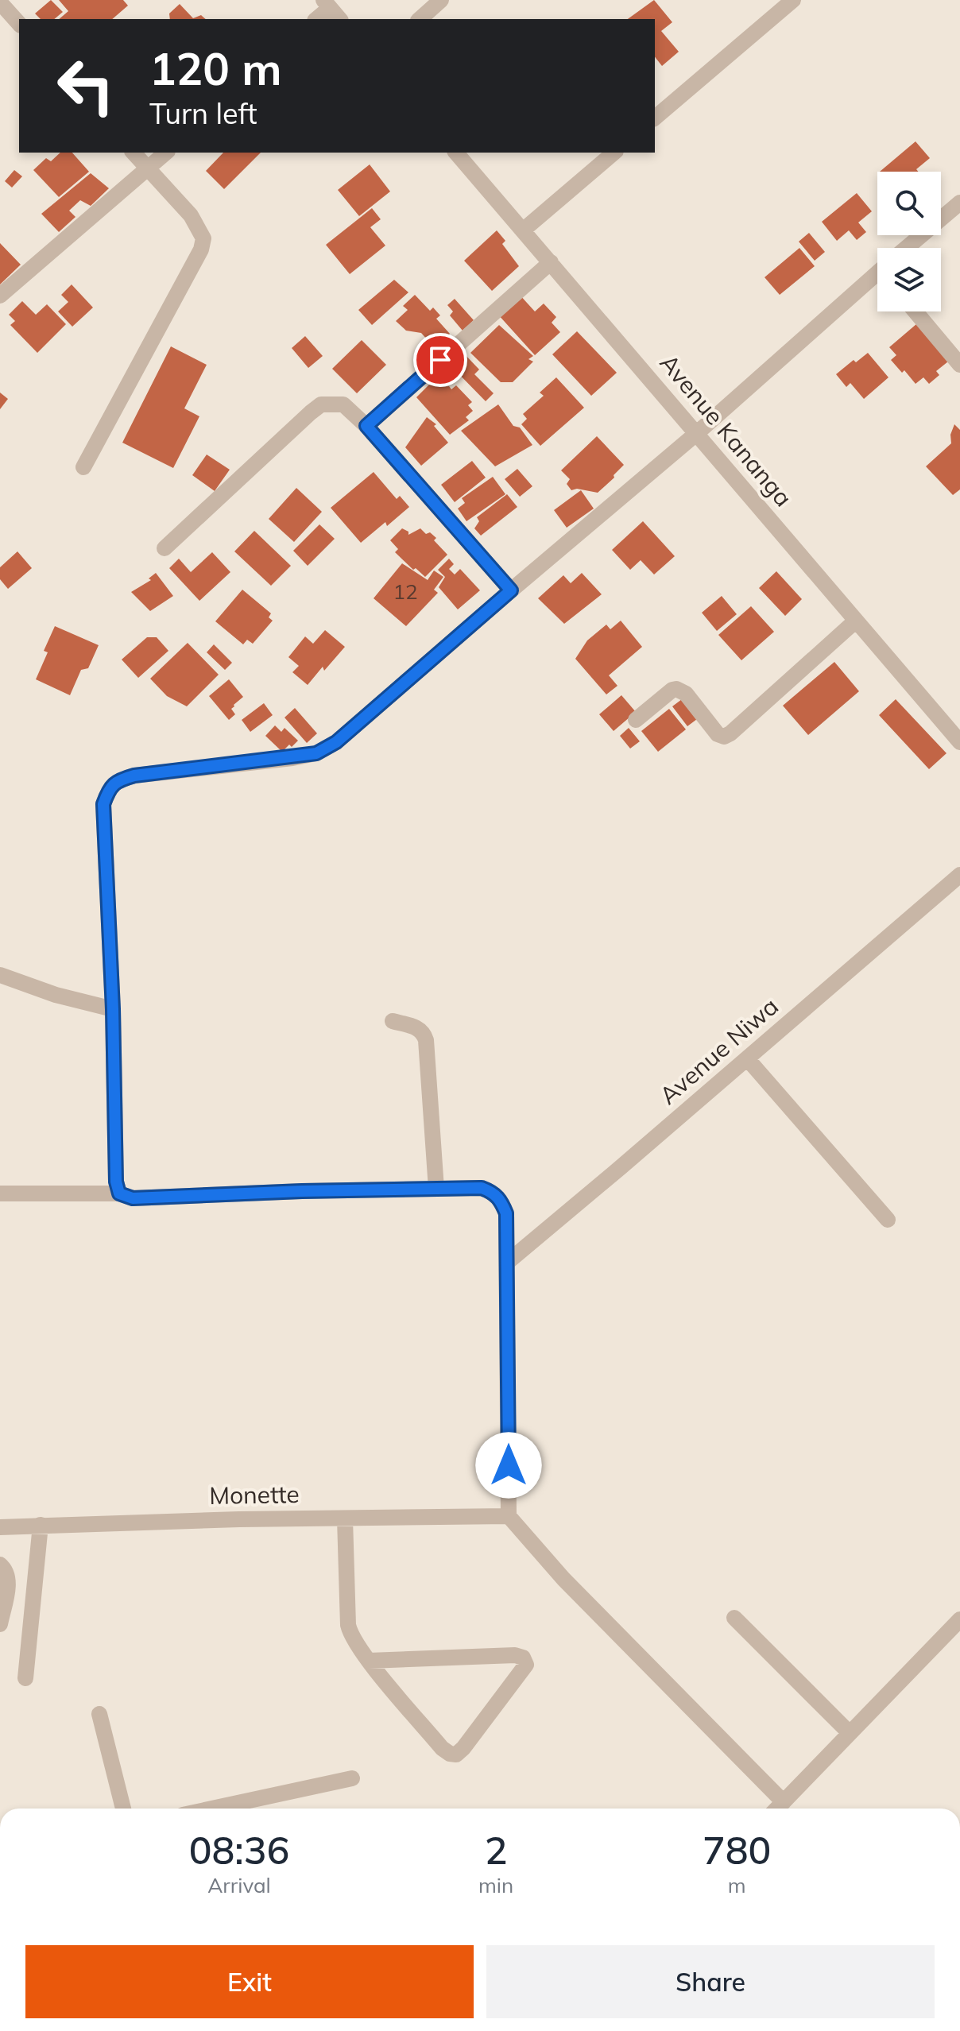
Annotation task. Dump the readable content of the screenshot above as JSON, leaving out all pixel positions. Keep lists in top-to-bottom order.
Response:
{
  "streets": {
    "street": ["Avenue Kananga", "Avenue Niwa", "Monette"]
  },
  "house_numbers": ["12"],
  "page": {
    "turn": ["120 m", "Turn left"],
    "eta": [
      "08:36",
      "Arrival",
      "2",
      "min",
      "780",
      "m"
    ],
    "buttons": ["Exit", "Share"]
  }
}
